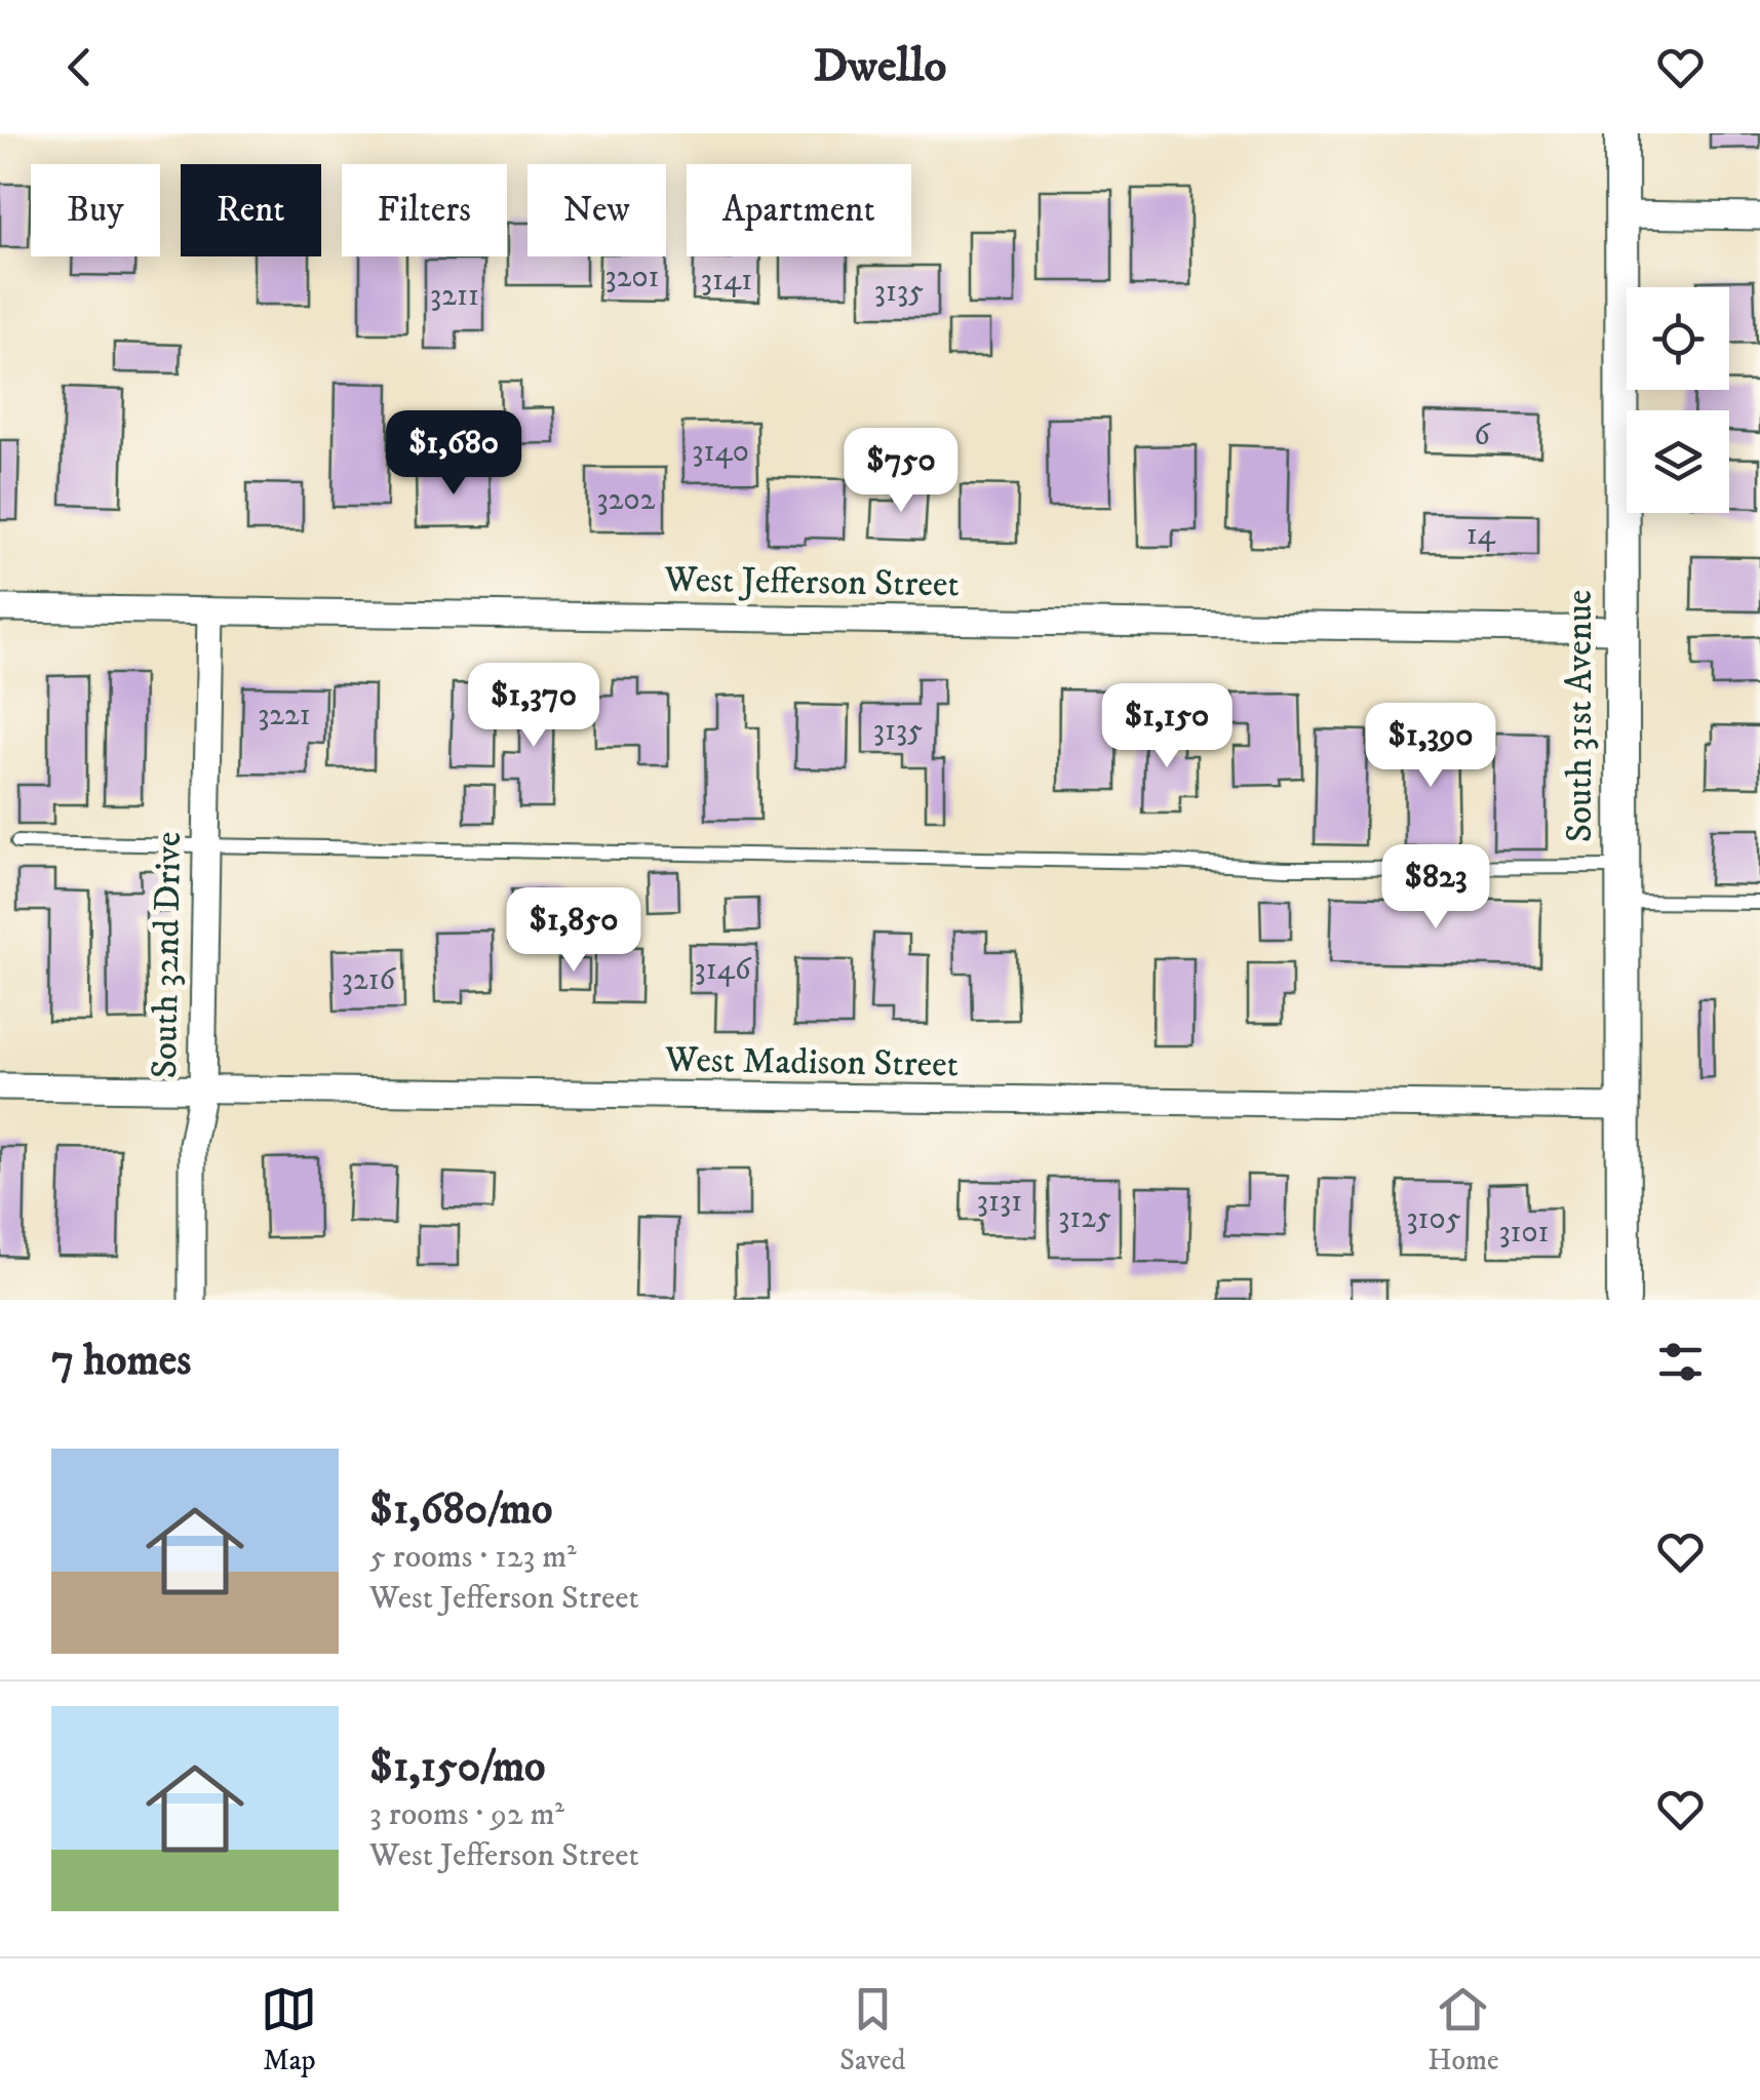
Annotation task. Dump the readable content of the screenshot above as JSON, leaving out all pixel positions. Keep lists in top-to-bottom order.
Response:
{
  "streets": {
    "street": [
      "West Jefferson Street",
      "South 31st Avenue",
      "South 32nd Drive",
      "West Madison Street"
    ]
  },
  "crossings": [
    ["West Jefferson Street", "South 31st Avenue"],
    ["West Jefferson Street", "South 32nd Drive"],
    ["South 31st Avenue", "West Madison Street"],
    ["South 32nd Drive", "West Madison Street"]
  ],
  "house_numbers": [
    "3201",
    "3141",
    "3135",
    "3211",
    "6",
    "3140",
    "3202",
    "14",
    "3221",
    "3135",
    "3146",
    "3216",
    "3131",
    "3125",
    "3105",
    "3101"
  ],
  "page": {
    "header": "Dwello",
    "chip": [
      "Buy",
      "Rent",
      "Filters",
      "New",
      "Apartment"
    ],
    "price": [
      "$1,680",
      "$750",
      "$1,370",
      "$1,150",
      "$1,390",
      "$823",
      "$1,850"
    ],
    "heading": "7 homes",
    "list": [
      {
        "name": "$1,680/mo",
        "note": "5 rooms · 123 m² · West Jefferson Street"
      },
      {
        "name": "$1,150/mo",
        "note": "3 rooms · 92 m² · West Jefferson Street"
      }
    ],
    "tabs": ["Map", "Saved", "Home"]
  }
}
